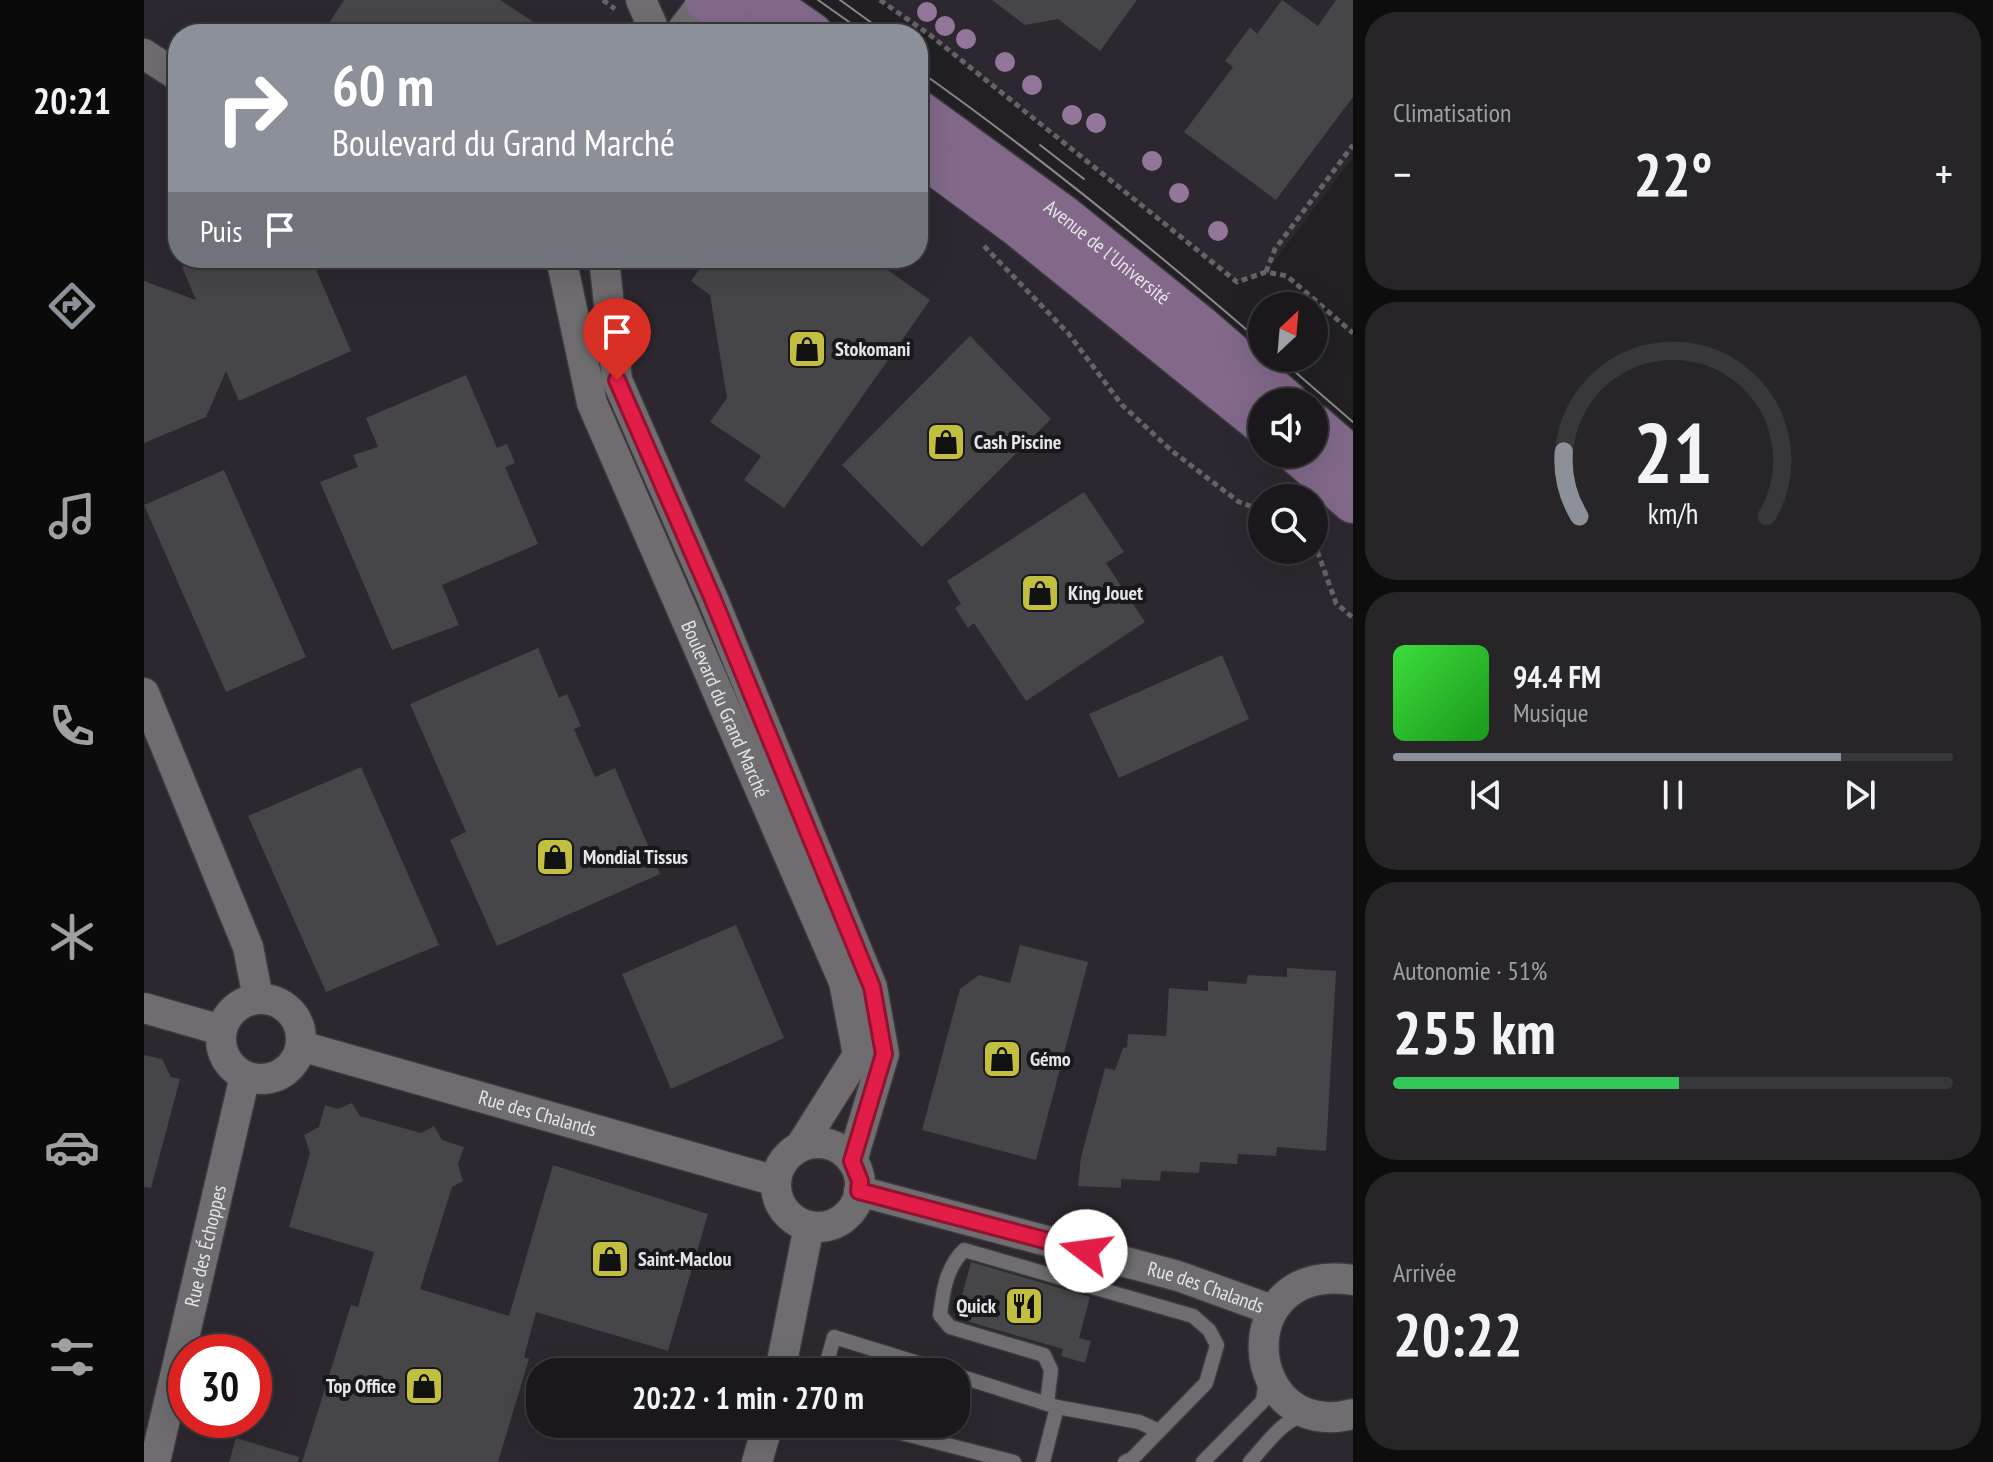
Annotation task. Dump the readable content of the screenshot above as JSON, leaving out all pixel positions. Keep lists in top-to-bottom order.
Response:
{
  "streets": {
    "main road": ["Avenue de l'Université"],
    "street": ["Boulevard du Grand Marché", "Rue des Chalands", "Rue des Échoppes"]
  },
  "crossings": [
    ["Boulevard du Grand Marché", "Rue des Chalands"],
    ["Rue des Chalands", "Rue des Échoppes"]
  ],
  "places": {
    "shop": [
      "Stokomani",
      "Cash Piscine",
      "King Jouet",
      "Mondial Tissus",
      "Gémo",
      "Saint-Maclou",
      "Top Office"
    ],
    "restaurant": ["Quick"]
  },
  "north": "top right",
  "page": {
    "tabs": "20:21",
    "tile": [
      "Climatisation",
      ["Autonomie · 51%", "255 km"],
      ["Arrivée", "20:22"]
    ],
    "turn": ["60 m", "Boulevard du Grand Marché"],
    "heat": ["−", "22°", "+"],
    "then": "Puis",
    "song": ["94.4 FM", "Musique"],
    "limit": "30",
    "trip": "20:22 · 1 min · 270 m",
    "gauge": ["21", "km/h"]
  }
}
